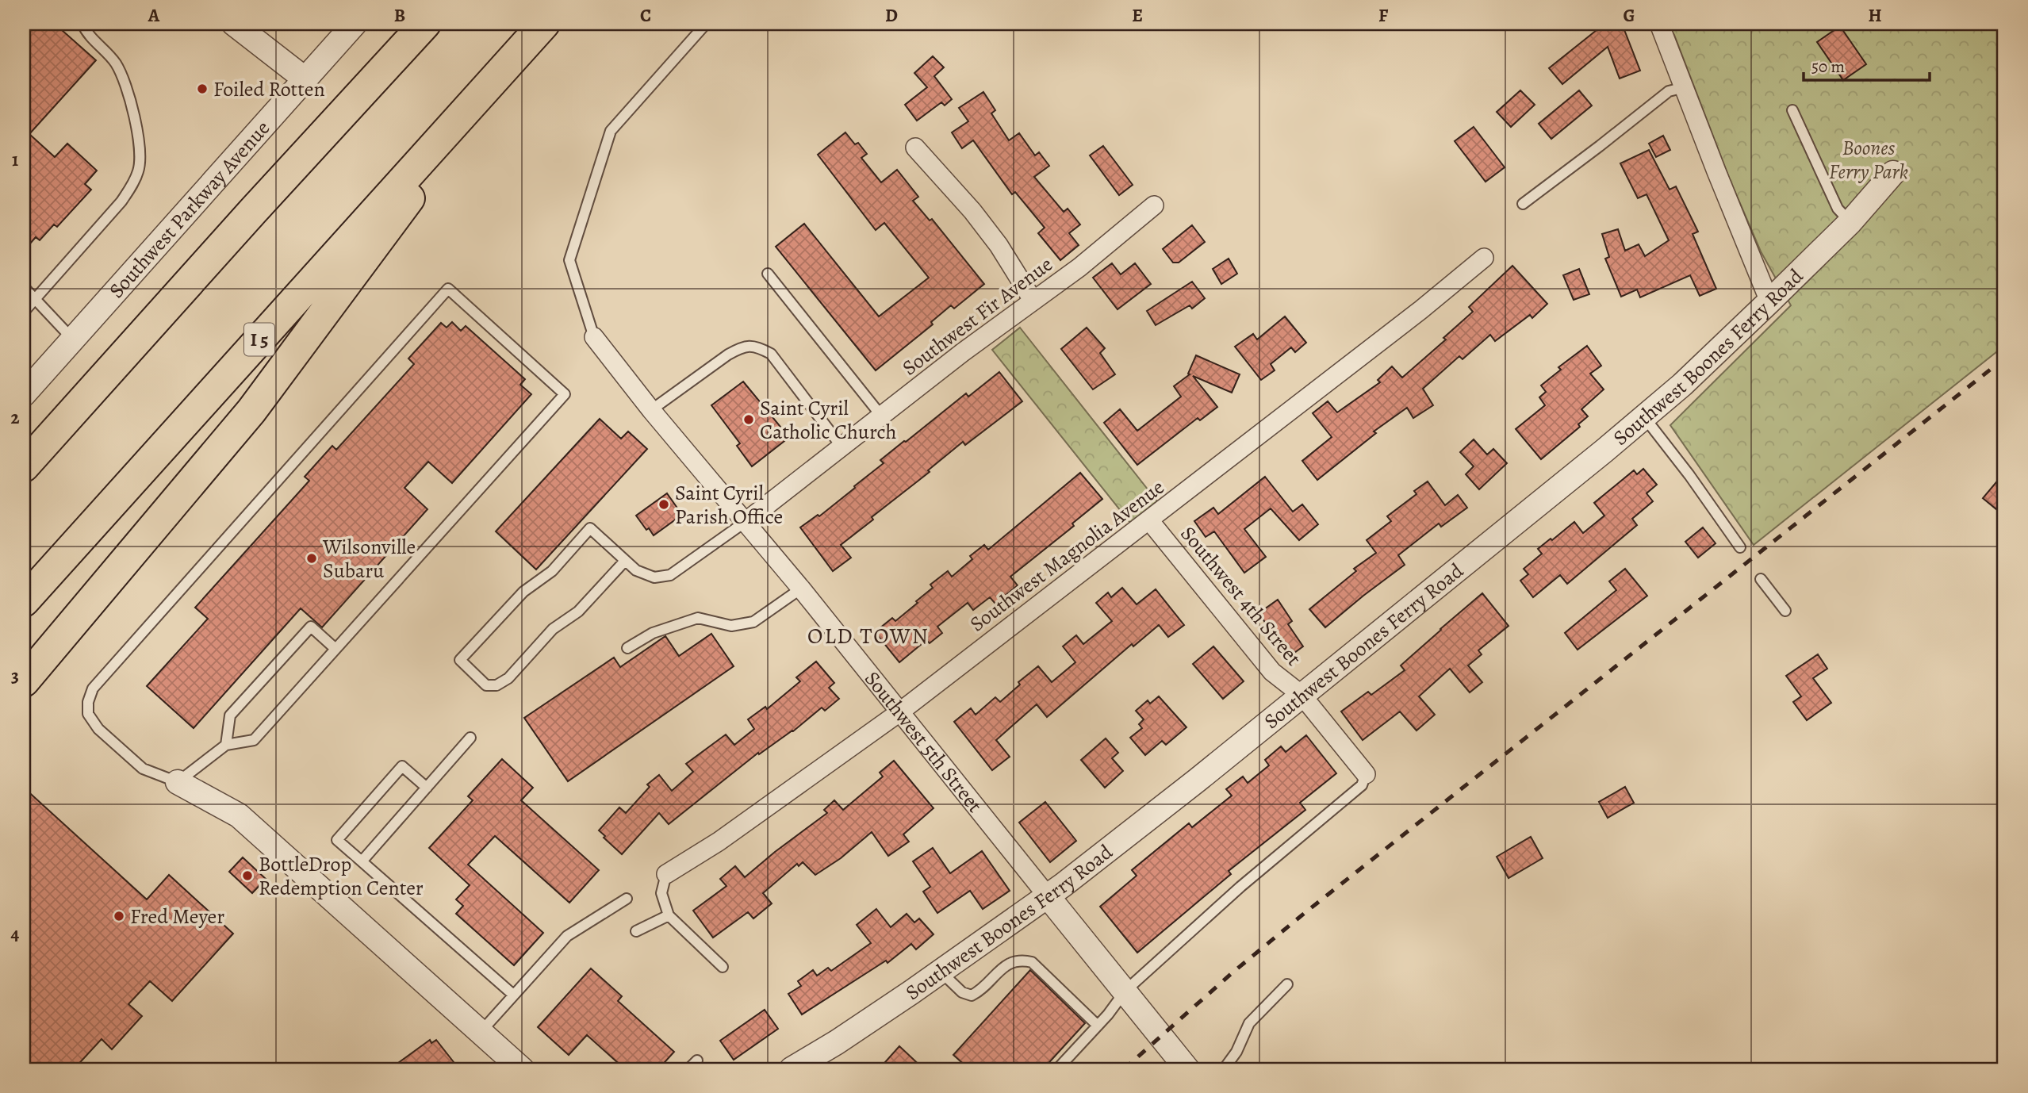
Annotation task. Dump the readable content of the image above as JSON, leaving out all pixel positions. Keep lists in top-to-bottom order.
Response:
{
  "streets": {
    "highway": ["I 5"],
    "street": [
      "Southwest Parkway Avenue",
      "Southwest Fir Avenue",
      "Southwest Boones Ferry Road",
      "Southwest Magnolia Avenue",
      "Southwest 4th Street",
      "Southwest 5th Street"
    ]
  },
  "crossings": [
    ["Southwest Fir Avenue", "Southwest 5th Street"],
    ["Southwest Boones Ferry Road", "Southwest 4th Street"],
    ["Southwest Boones Ferry Road", "Southwest 5th Street"],
    ["Southwest Magnolia Avenue", "Southwest 4th Street"],
    ["Southwest Magnolia Avenue", "Southwest 5th Street"]
  ],
  "districts": ["OLD TOWN"],
  "parks": ["Boones Ferry Park"],
  "places": [
    "Foiled Rotten",
    "Saint Cyril Catholic Church",
    "Saint Cyril Parish Office",
    "Wilsonville Subaru",
    "BottleDrop Redemption Center",
    "Fred Meyer"
  ],
  "scale_bar": "50 m",
  "grid": {
    "columns": [
      "A",
      "B",
      "C",
      "D",
      "E",
      "F",
      "G",
      "H"
    ],
    "rows": [
      "1",
      "2",
      "3",
      "4"
    ]
  }
}
